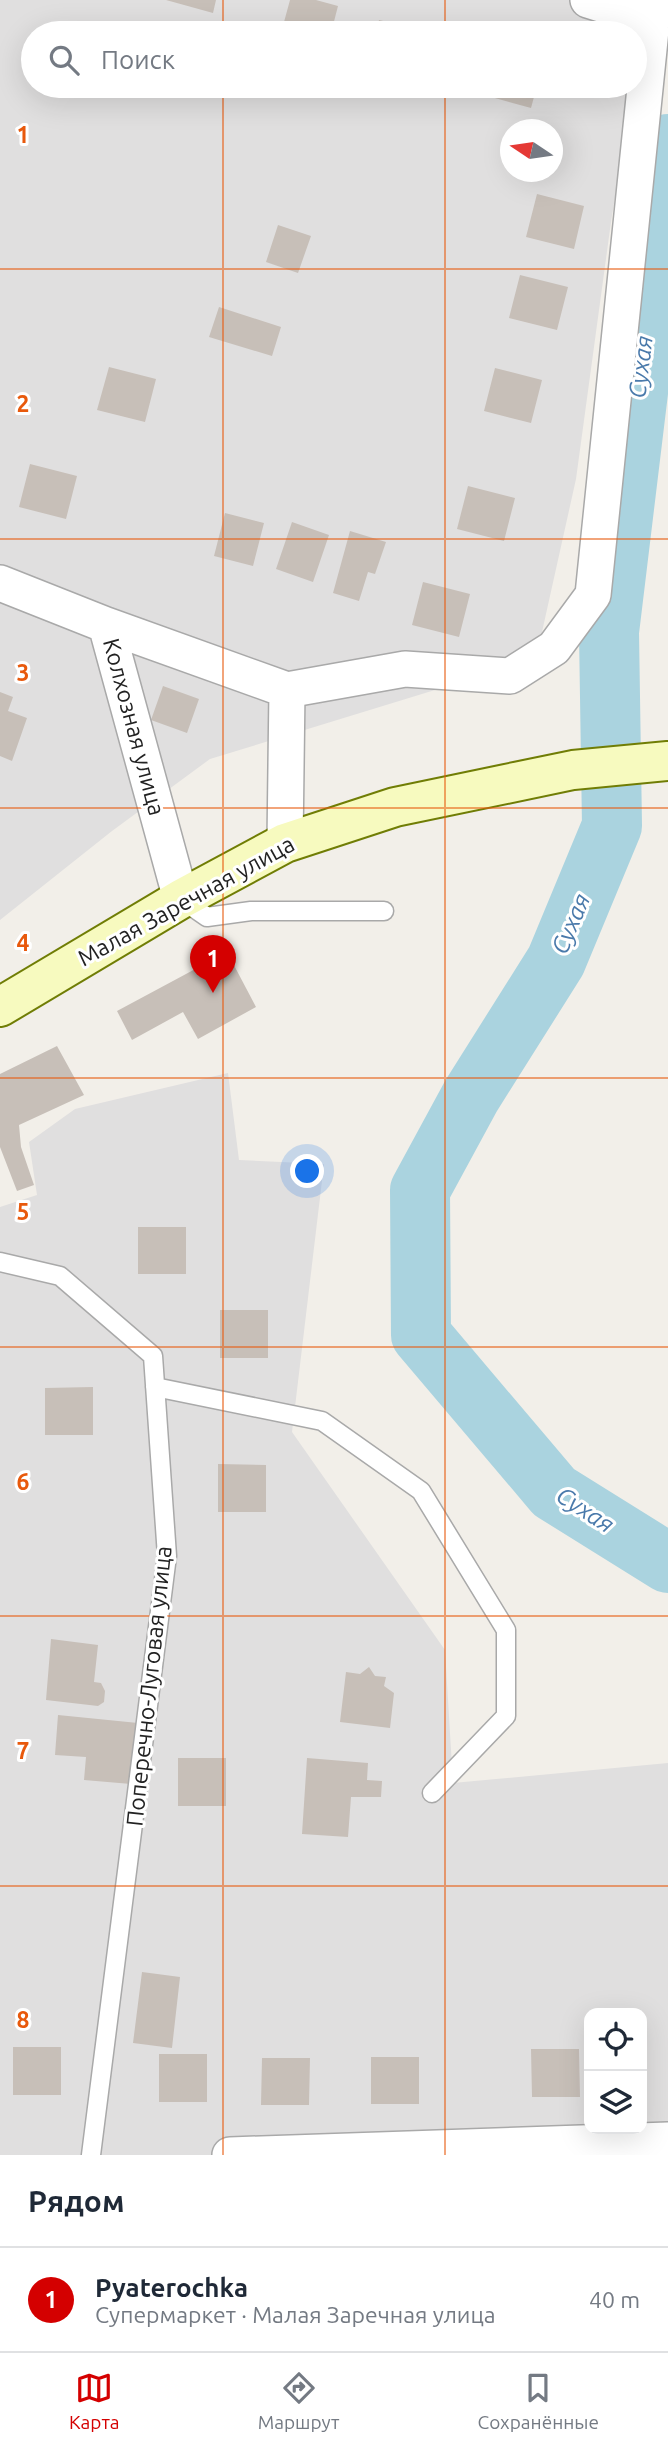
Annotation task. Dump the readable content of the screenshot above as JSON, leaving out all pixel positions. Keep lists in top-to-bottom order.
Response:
{
  "streets": {
    "main road": ["Малая Заречная улица"],
    "street": ["Колхозная улица"],
    "lane": ["Поперечно-Луговая улица"]
  },
  "crossings": [
    ["Колхозная улица", "Малая Заречная улица"]
  ],
  "water": ["Сухая"],
  "north": "left",
  "page": {
    "search": "Поиск",
    "pins": "1",
    "heading": "Рядом",
    "list": [
      {
        "mark": "1",
        "name": "Pyaterochka",
        "note": "Супермаркет · Малая Заречная улица",
        "value": "40 m"
      }
    ],
    "nav": ["Карта", "Маршрут", "Сохранённые"]
  },
  "grid": {
    "rows": [
      "1",
      "2",
      "3",
      "4",
      "5",
      "6",
      "7",
      "8"
    ]
  }
}
